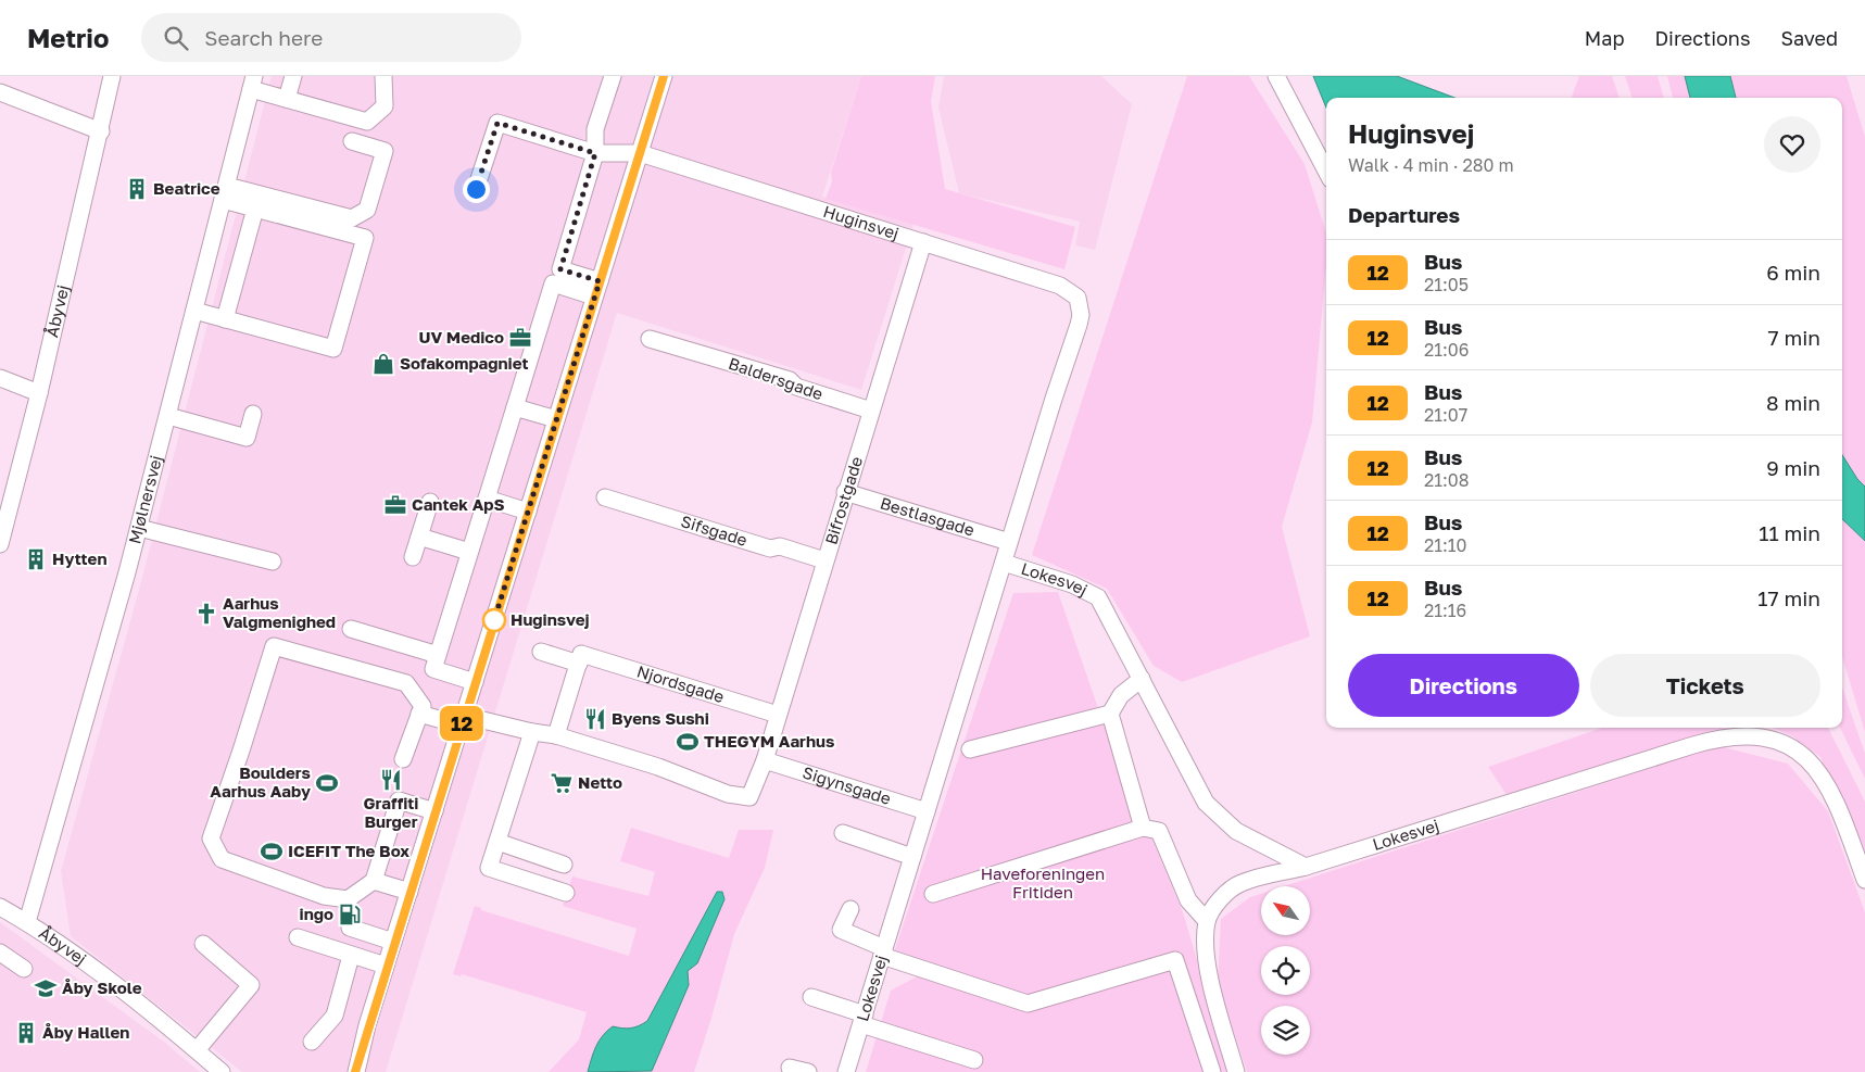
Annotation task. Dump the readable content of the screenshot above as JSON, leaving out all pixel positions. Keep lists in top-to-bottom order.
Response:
{
  "streets": {
    "street": [
      "Huginsvej",
      "Åbyvej",
      "Baldersgade",
      "Mjølnersvej",
      "Bifrostgade",
      "Bestlasgade",
      "Sifsgade",
      "Lokesvej",
      "Njordsgade",
      "Sigynsgade"
    ]
  },
  "crossings": [
    ["Huginsvej", "Bifrostgade"],
    ["Huginsvej", "Lokesvej"],
    ["Åbyvej", "Mjølnersvej"],
    ["Baldersgade", "Bifrostgade"],
    ["Bifrostgade", "Bestlasgade"],
    ["Bifrostgade", "Sifsgade"],
    ["Bifrostgade", "Njordsgade"],
    ["Bifrostgade", "Sigynsgade"],
    ["Bestlasgade", "Lokesvej"],
    ["Lokesvej", "Sigynsgade"]
  ],
  "parks": ["Haveforeningen Fritiden"],
  "places": {
    "building": ["Beatrice", "Hytten", "Åby Hallen"],
    "office": ["UV Medico", "Cantek ApS"],
    "shop": ["Sofakompagniet"],
    "church": ["Aarhus Valgmenighed"],
    "other": ["Huginsvej"],
    "restaurant": ["Byens Sushi", "Graffiti Burger"],
    "sports": ["THEGYM Aarhus", "Boulders Aarhus Aaby", "ICEFIT The Box"],
    "supermarket": ["Netto"],
    "fuel station": ["ingo"],
    "school or university": ["Åby Skole"]
  },
  "lines": ["bus line 12"],
  "north": "top left",
  "page": {
    "header": "Metrio",
    "search": "Search here",
    "nav": ["Map", "Directions", "Saved"],
    "on_map": "12",
    "heading": [
      ["Huginsvej", "Walk · 4 min · 280 m"],
      "Departures"
    ],
    "list": [
      {
        "mark": "12",
        "name": "Bus",
        "note": "21:05",
        "value": "6 min"
      },
      {
        "mark": "12",
        "name": "Bus",
        "note": "21:06",
        "value": "7 min"
      },
      {
        "mark": "12",
        "name": "Bus",
        "note": "21:07",
        "value": "8 min"
      },
      {
        "mark": "12",
        "name": "Bus",
        "note": "21:08",
        "value": "9 min"
      },
      {
        "mark": "12",
        "name": "Bus",
        "note": "21:10",
        "value": "11 min"
      },
      {
        "mark": "12",
        "name": "Bus",
        "note": "21:16",
        "value": "17 min"
      }
    ],
    "buttons": ["Directions", "Tickets"]
  }
}
